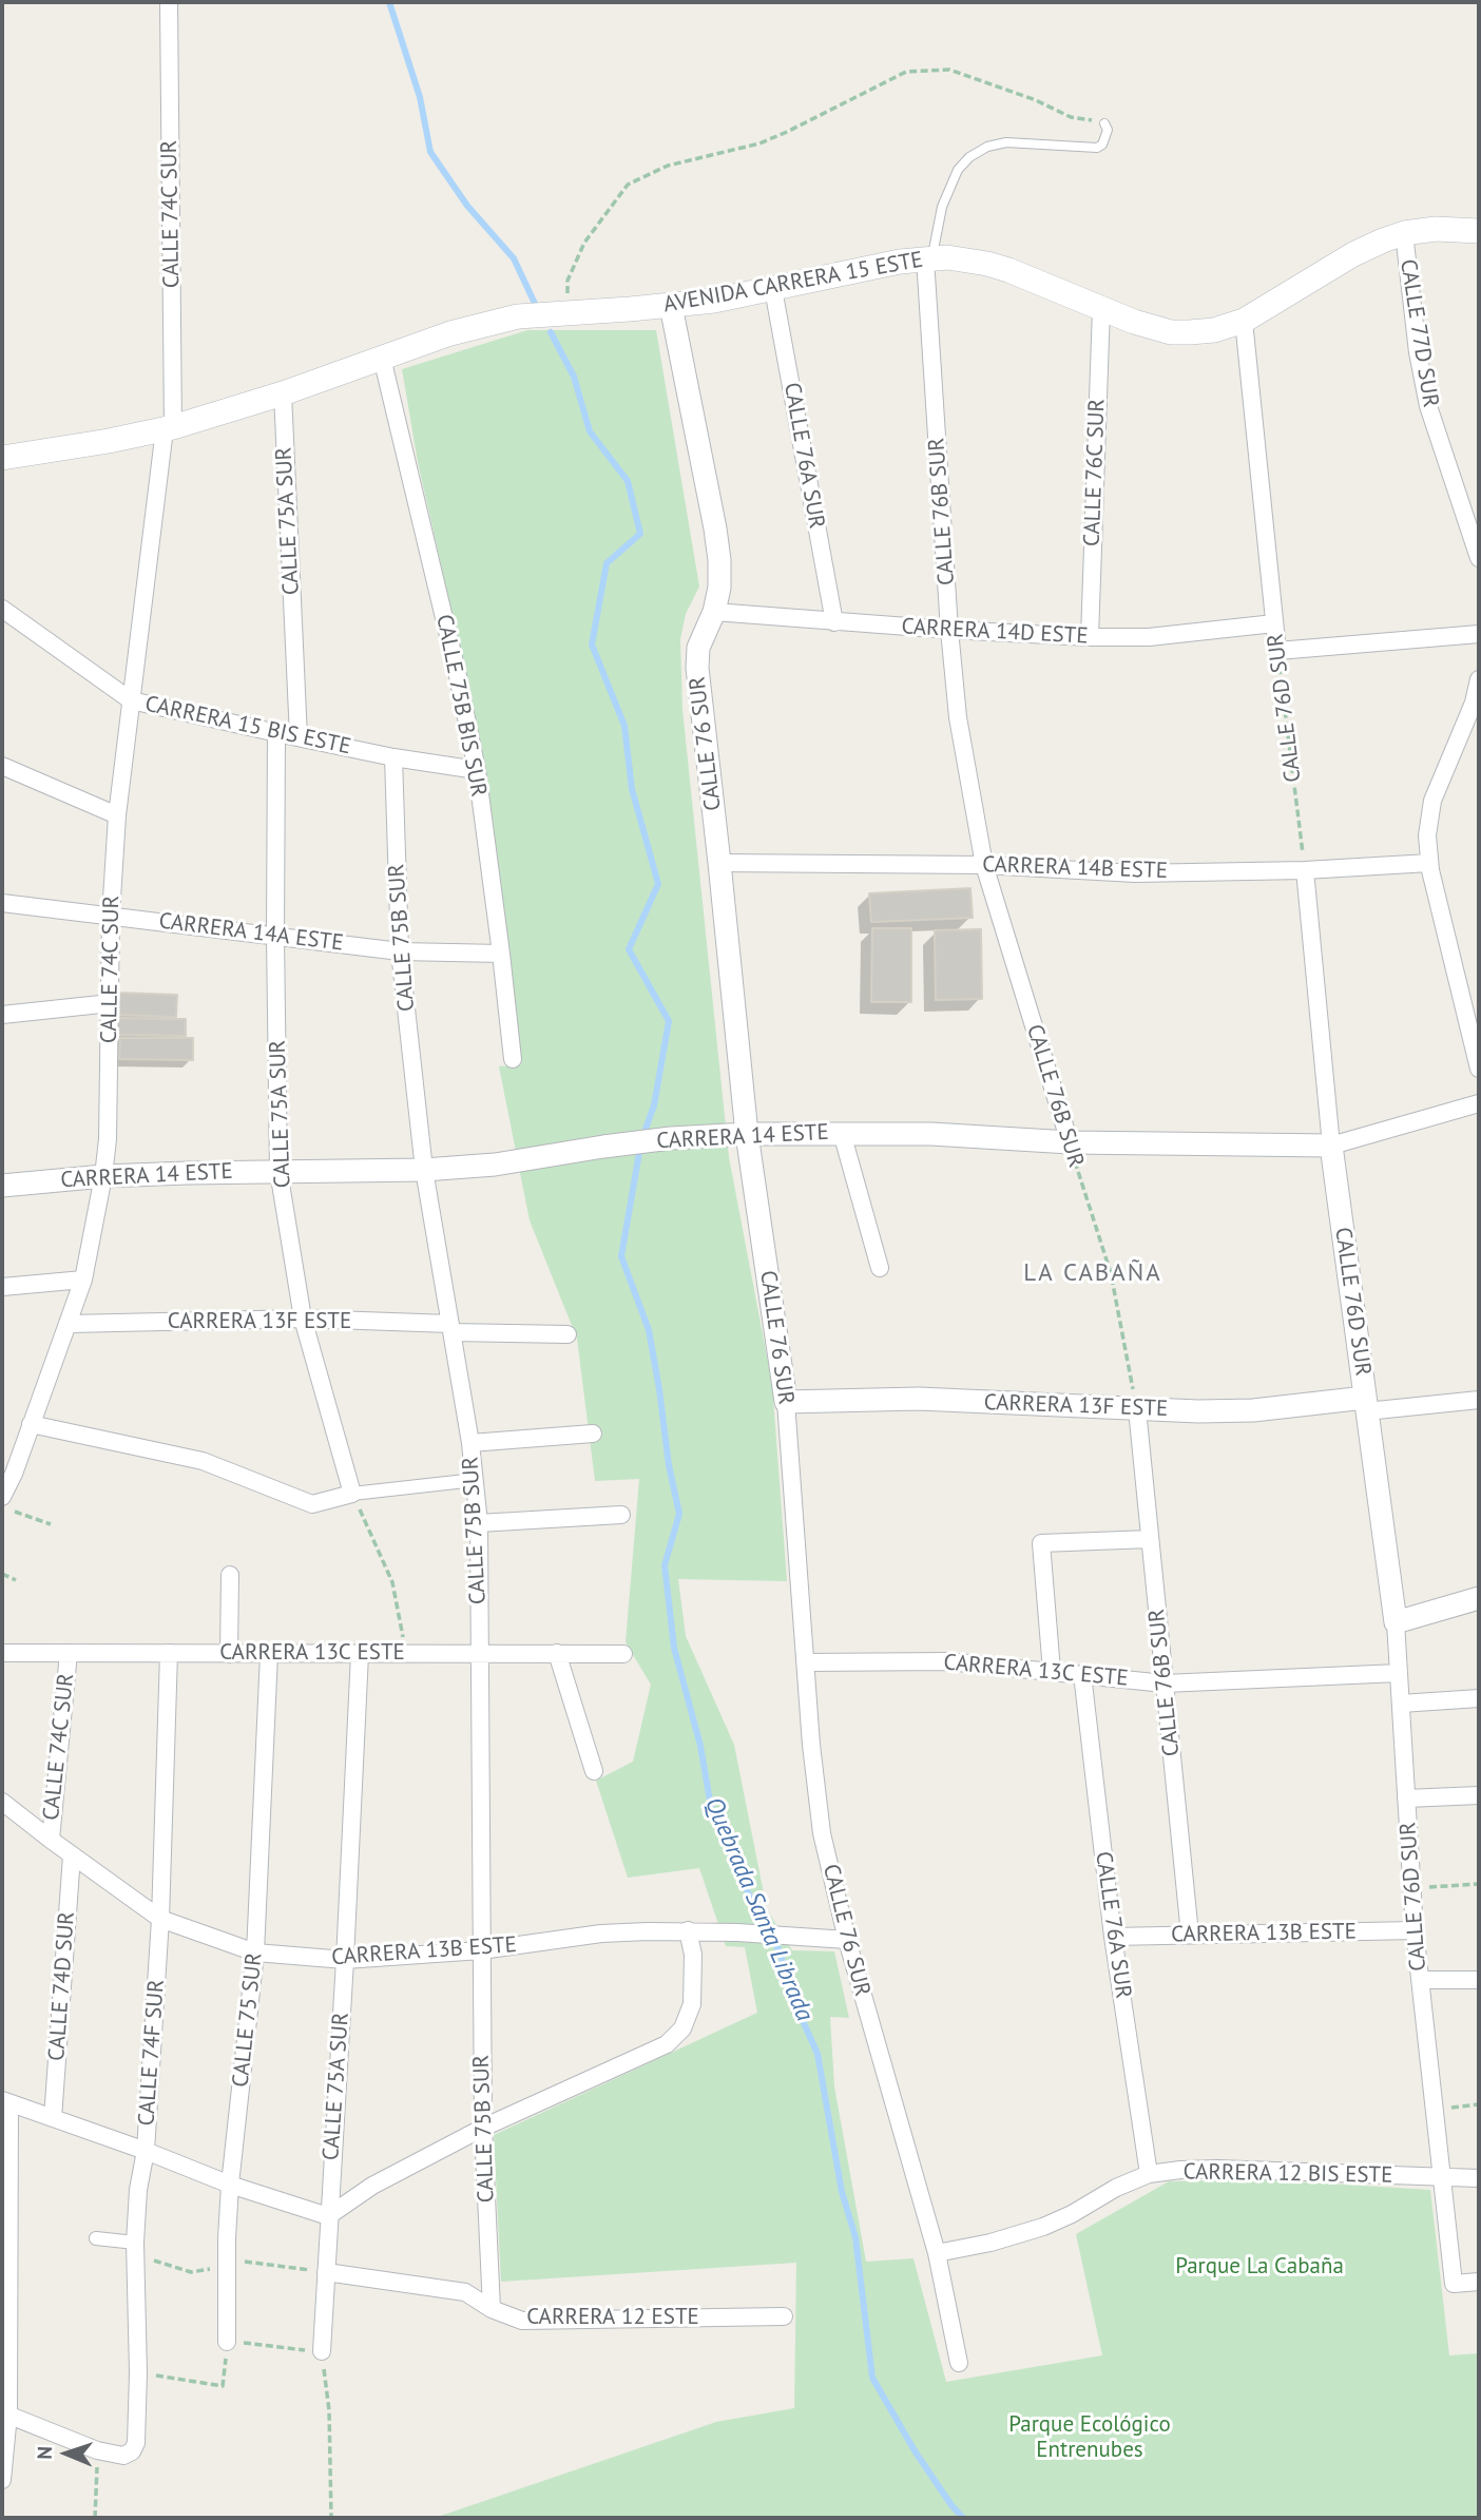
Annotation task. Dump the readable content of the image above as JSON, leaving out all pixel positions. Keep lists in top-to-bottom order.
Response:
{
  "streets": {
    "main road": ["AVENIDA CARRERA 15 ESTE"],
    "street": [
      "CALLE 74C SUR",
      "CALLE 77D SUR",
      "CALLE 76A SUR",
      "CALLE 76C SUR",
      "CALLE 76B SUR",
      "CALLE 75A SUR",
      "CARRERA 14D ESTE",
      "CALLE 75B BIS SUR",
      "CALLE 76D SUR",
      "CARRERA 15 BIS ESTE",
      "CALLE 76 SUR",
      "CARRERA 14B ESTE",
      "CARRERA 14A ESTE",
      "CALLE 75B SUR",
      "CARRERA 14 ESTE",
      "CARRERA 13F ESTE",
      "CARRERA 13C ESTE",
      "CARRERA 13B ESTE",
      "CALLE 74D SUR",
      "CALLE 75 SUR",
      "CALLE 74F SUR",
      "CARRERA 12 BIS ESTE",
      "CARRERA 12 ESTE"
    ]
  },
  "crossings": [
    ["CALLE 74C SUR", "AVENIDA CARRERA 15 ESTE"],
    ["CALLE 74C SUR", "CARRERA 15 BIS ESTE"],
    ["CALLE 74C SUR", "CARRERA 14A ESTE"],
    ["CALLE 74C SUR", "CARRERA 14 ESTE"],
    ["CALLE 74C SUR", "CARRERA 13F ESTE"],
    ["CALLE 74C SUR", "CARRERA 13C ESTE"],
    ["CALLE 74C SUR", "CARRERA 13B ESTE"],
    ["AVENIDA CARRERA 15 ESTE", "CALLE 77D SUR"],
    ["AVENIDA CARRERA 15 ESTE", "CALLE 76A SUR"],
    ["AVENIDA CARRERA 15 ESTE", "CALLE 76C SUR"],
    ["AVENIDA CARRERA 15 ESTE", "CALLE 76B SUR"],
    ["AVENIDA CARRERA 15 ESTE", "CALLE 75A SUR"],
    ["AVENIDA CARRERA 15 ESTE", "CALLE 75B BIS SUR"],
    ["AVENIDA CARRERA 15 ESTE", "CALLE 76D SUR"],
    ["AVENIDA CARRERA 15 ESTE", "CALLE 76 SUR"],
    ["CALLE 76A SUR", "CARRERA 14D ESTE"],
    ["CALLE 76A SUR", "CARRERA 13C ESTE"],
    ["CALLE 76A SUR", "CARRERA 13B ESTE"],
    ["CALLE 76A SUR", "CARRERA 12 BIS ESTE"],
    ["CALLE 76C SUR", "CARRERA 14D ESTE"],
    ["CALLE 76B SUR", "CARRERA 14D ESTE"],
    ["CALLE 76B SUR", "CARRERA 14B ESTE"],
    ["CALLE 76B SUR", "CARRERA 14 ESTE"],
    ["CALLE 76B SUR", "CARRERA 13F ESTE"],
    ["CALLE 76B SUR", "CARRERA 13C ESTE"],
    ["CALLE 76B SUR", "CARRERA 13B ESTE"],
    ["CALLE 75A SUR", "CARRERA 15 BIS ESTE"],
    ["CALLE 75A SUR", "CARRERA 14A ESTE"],
    ["CALLE 75A SUR", "CARRERA 14 ESTE"],
    ["CALLE 75A SUR", "CARRERA 13F ESTE"],
    ["CALLE 75A SUR", "CARRERA 13C ESTE"],
    ["CALLE 75A SUR", "CARRERA 13B ESTE"],
    ["CALLE 75A SUR", "CARRERA 12 ESTE"],
    ["CARRERA 14D ESTE", "CALLE 76D SUR"],
    ["CARRERA 14D ESTE", "CALLE 76 SUR"],
    ["CALLE 75B BIS SUR", "CARRERA 15 BIS ESTE"],
    ["CALLE 75B BIS SUR", "CARRERA 14A ESTE"],
    ["CALLE 76D SUR", "CARRERA 14B ESTE"],
    ["CALLE 76D SUR", "CARRERA 14 ESTE"],
    ["CALLE 76D SUR", "CARRERA 13F ESTE"],
    ["CALLE 76D SUR", "CARRERA 13C ESTE"],
    ["CALLE 76D SUR", "CARRERA 13B ESTE"],
    ["CALLE 76D SUR", "CARRERA 12 BIS ESTE"],
    ["CARRERA 15 BIS ESTE", "CALLE 75B SUR"],
    ["CALLE 76 SUR", "CARRERA 14B ESTE"],
    ["CALLE 76 SUR", "CARRERA 14 ESTE"],
    ["CALLE 76 SUR", "CARRERA 13F ESTE"],
    ["CALLE 76 SUR", "CARRERA 13C ESTE"],
    ["CALLE 76 SUR", "CARRERA 13B ESTE"],
    ["CALLE 76 SUR", "CARRERA 12 BIS ESTE"],
    ["CARRERA 14A ESTE", "CALLE 75B SUR"],
    ["CALLE 75B SUR", "CARRERA 14 ESTE"],
    ["CALLE 75B SUR", "CARRERA 13F ESTE"],
    ["CALLE 75B SUR", "CARRERA 13C ESTE"],
    ["CALLE 75B SUR", "CARRERA 13B ESTE"],
    ["CALLE 75B SUR", "CARRERA 12 ESTE"],
    ["CARRERA 13C ESTE", "CALLE 75 SUR"],
    ["CARRERA 13C ESTE", "CALLE 74F SUR"],
    ["CARRERA 13B ESTE", "CALLE 74D SUR"],
    ["CARRERA 13B ESTE", "CALLE 75 SUR"],
    ["CARRERA 13B ESTE", "CALLE 74F SUR"]
  ],
  "districts": ["LA CABAÑA"],
  "water": ["Quebrada Santa Librada"],
  "parks": ["Parque La Cabaña", "Parque Ecológico Entrenubes"],
  "north": "left"
}
